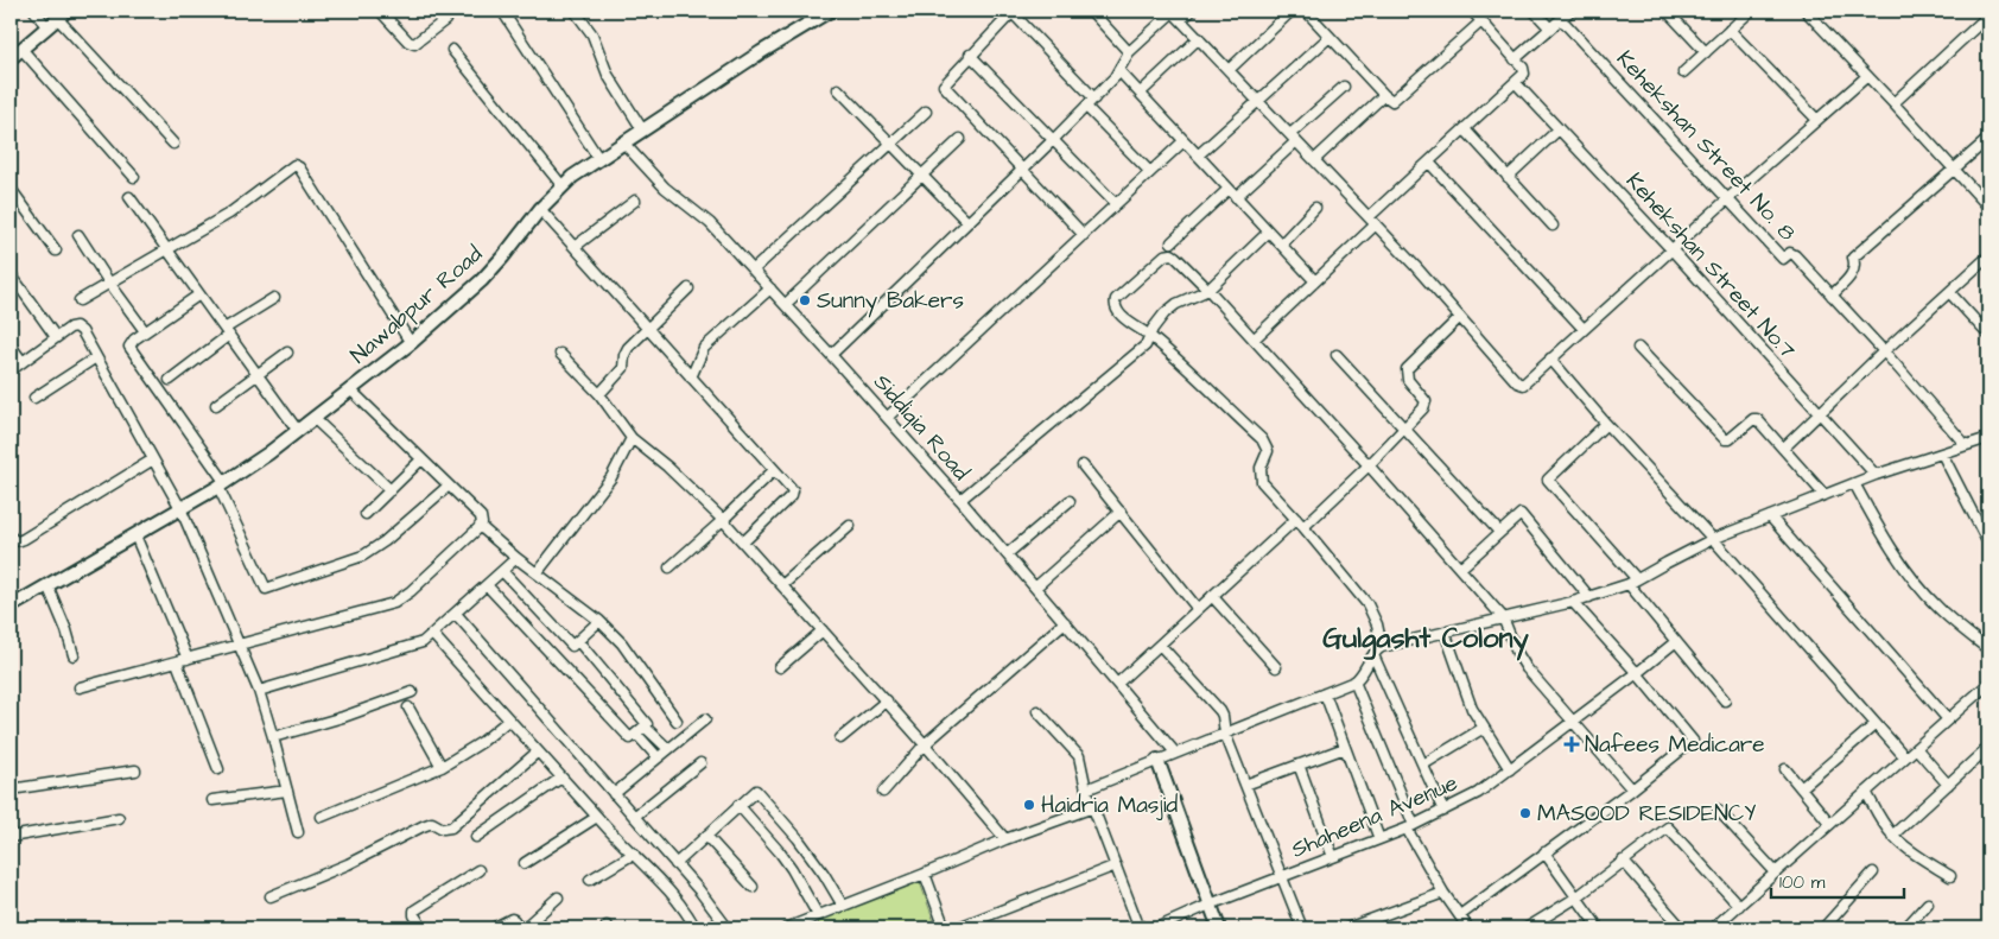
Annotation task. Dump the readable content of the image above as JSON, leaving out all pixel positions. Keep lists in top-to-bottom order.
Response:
{
  "streets": {
    "street": [
      "Kehekshan Street No. 8",
      "Kehekshan Street No.7",
      "Nawabpur Road",
      "Siddiqia Road",
      "Shaheena Avenue"
    ]
  },
  "crossings": [
    ["Nawabpur Road", "Siddiqia Road"]
  ],
  "districts": ["Gulgasht Colony"],
  "places": {
    "other": ["Sunny Bakers", "Haidria Masjid", "MASOOD RESIDENCY"],
    "health": ["Nafees Medicare"]
  },
  "scale_bar": "100 m"
}
